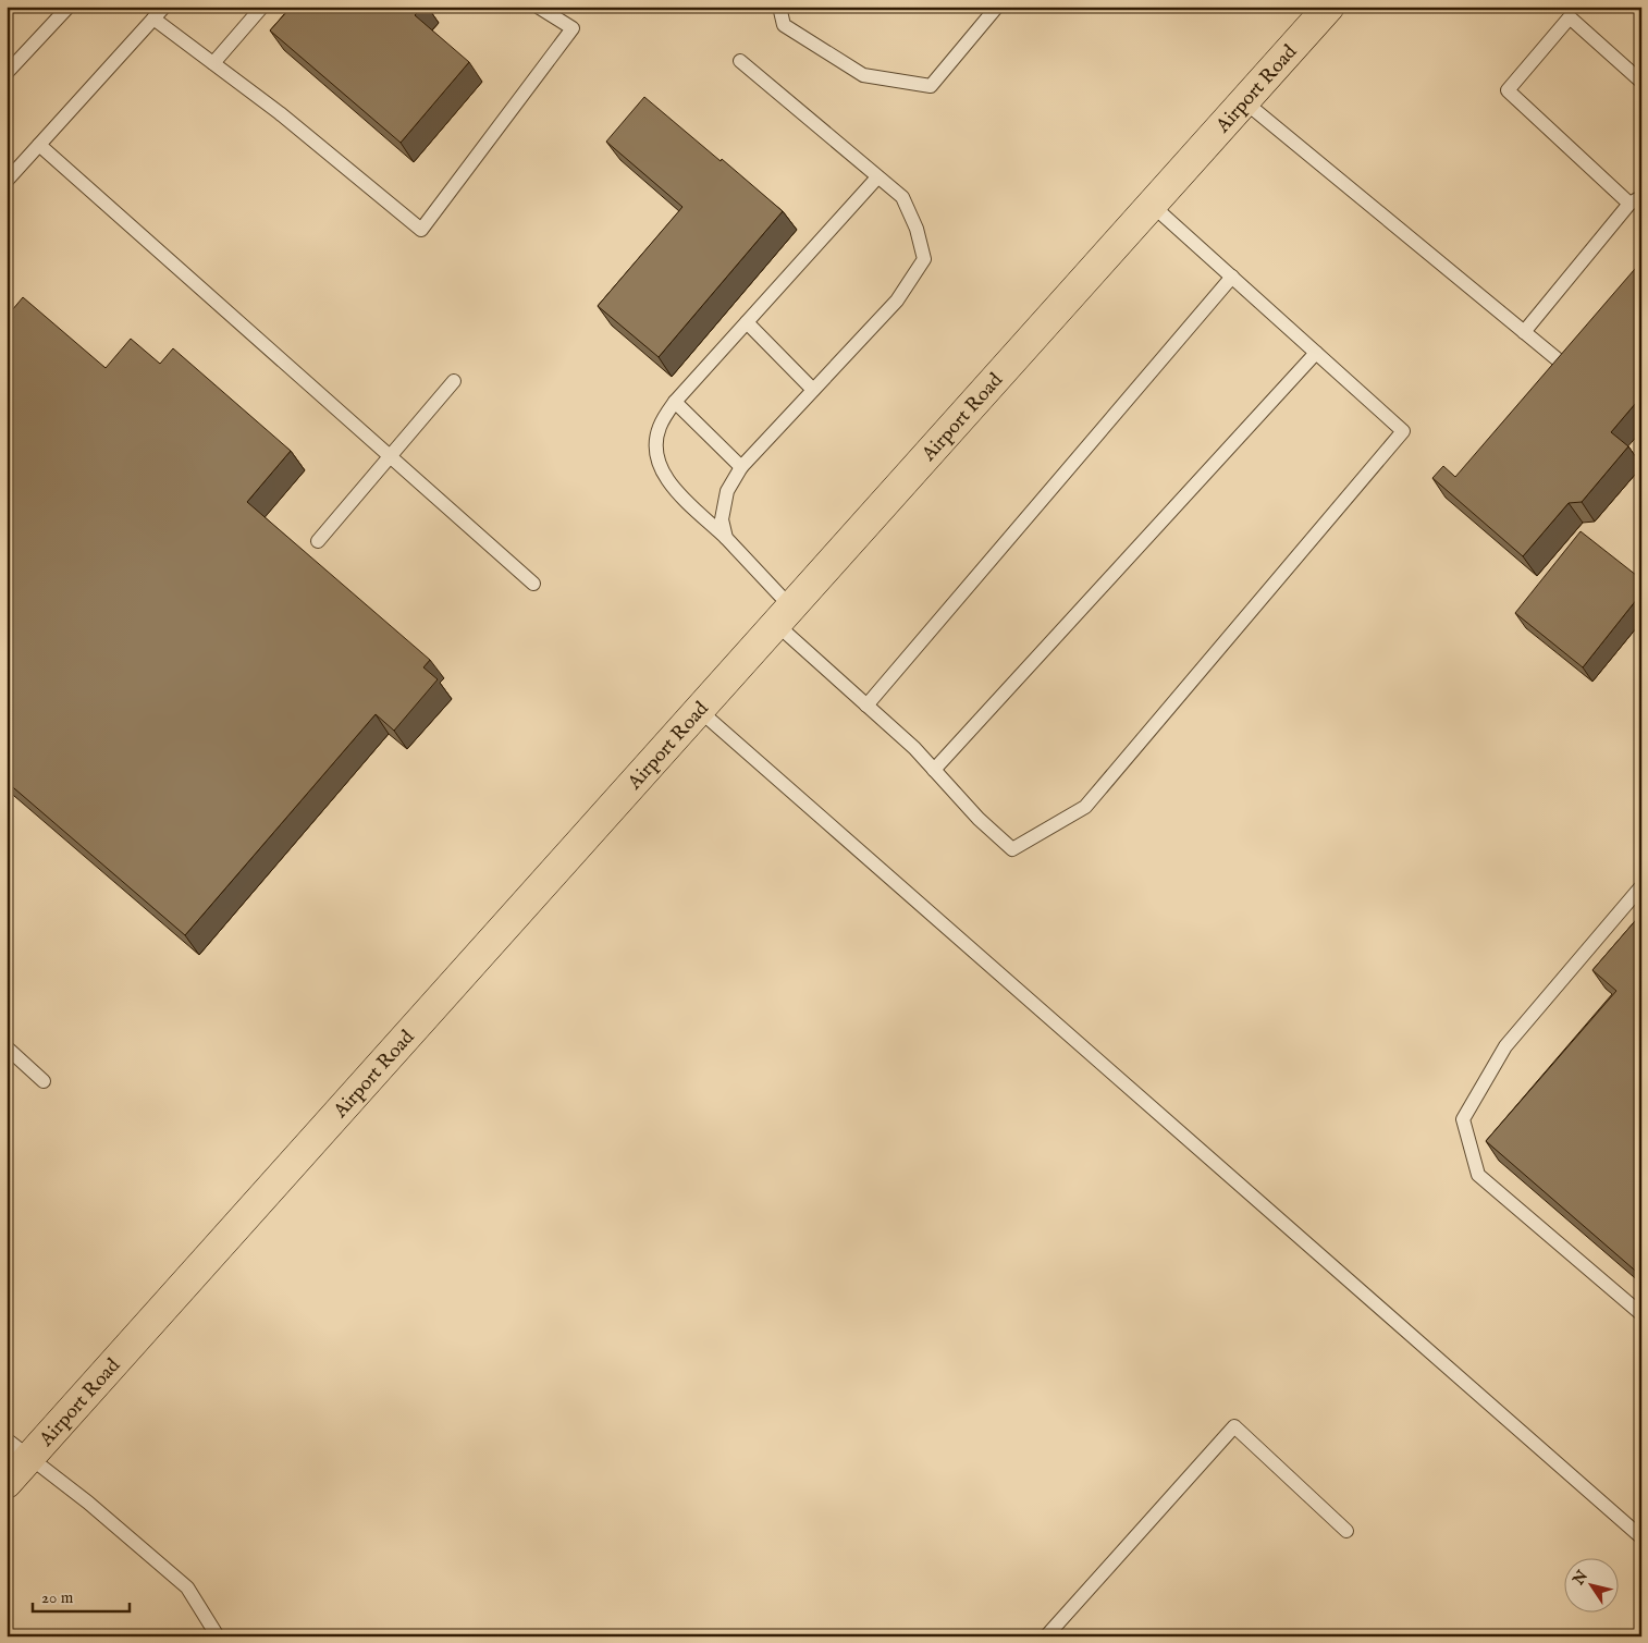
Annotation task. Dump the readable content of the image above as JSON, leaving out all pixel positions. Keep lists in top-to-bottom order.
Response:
{
  "streets": {
    "highway": ["Airport Road"]
  },
  "scale_bar": "20 m",
  "north": "top left"
}
